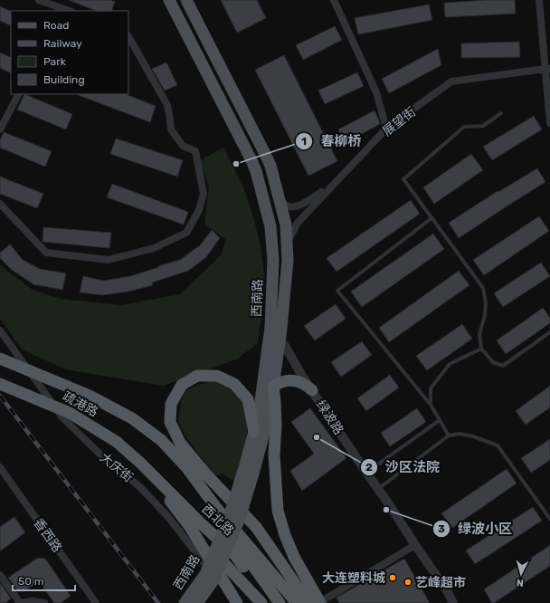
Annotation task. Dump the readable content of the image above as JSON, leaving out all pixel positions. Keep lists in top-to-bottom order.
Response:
{
  "streets": {
    "highway": ["疏港路", "西北路"],
    "main road": ["西南路"],
    "street": [
      "展望街",
      "绿波路",
      "大庆街",
      "香西路"
    ]
  },
  "crossings": [
    ["展望街", "西南路"],
    ["西南路", "绿波路"],
    ["疏港路", "西北路"]
  ],
  "places": [
    "春柳桥",
    "沙区法院",
    "绿波小区",
    "大连塑料城",
    "艺峰超市"
  ],
  "legend": [
    "Road",
    "Railway",
    "Park",
    "Building"
  ],
  "scale_bar": "50 m",
  "north": "bottom"
}
